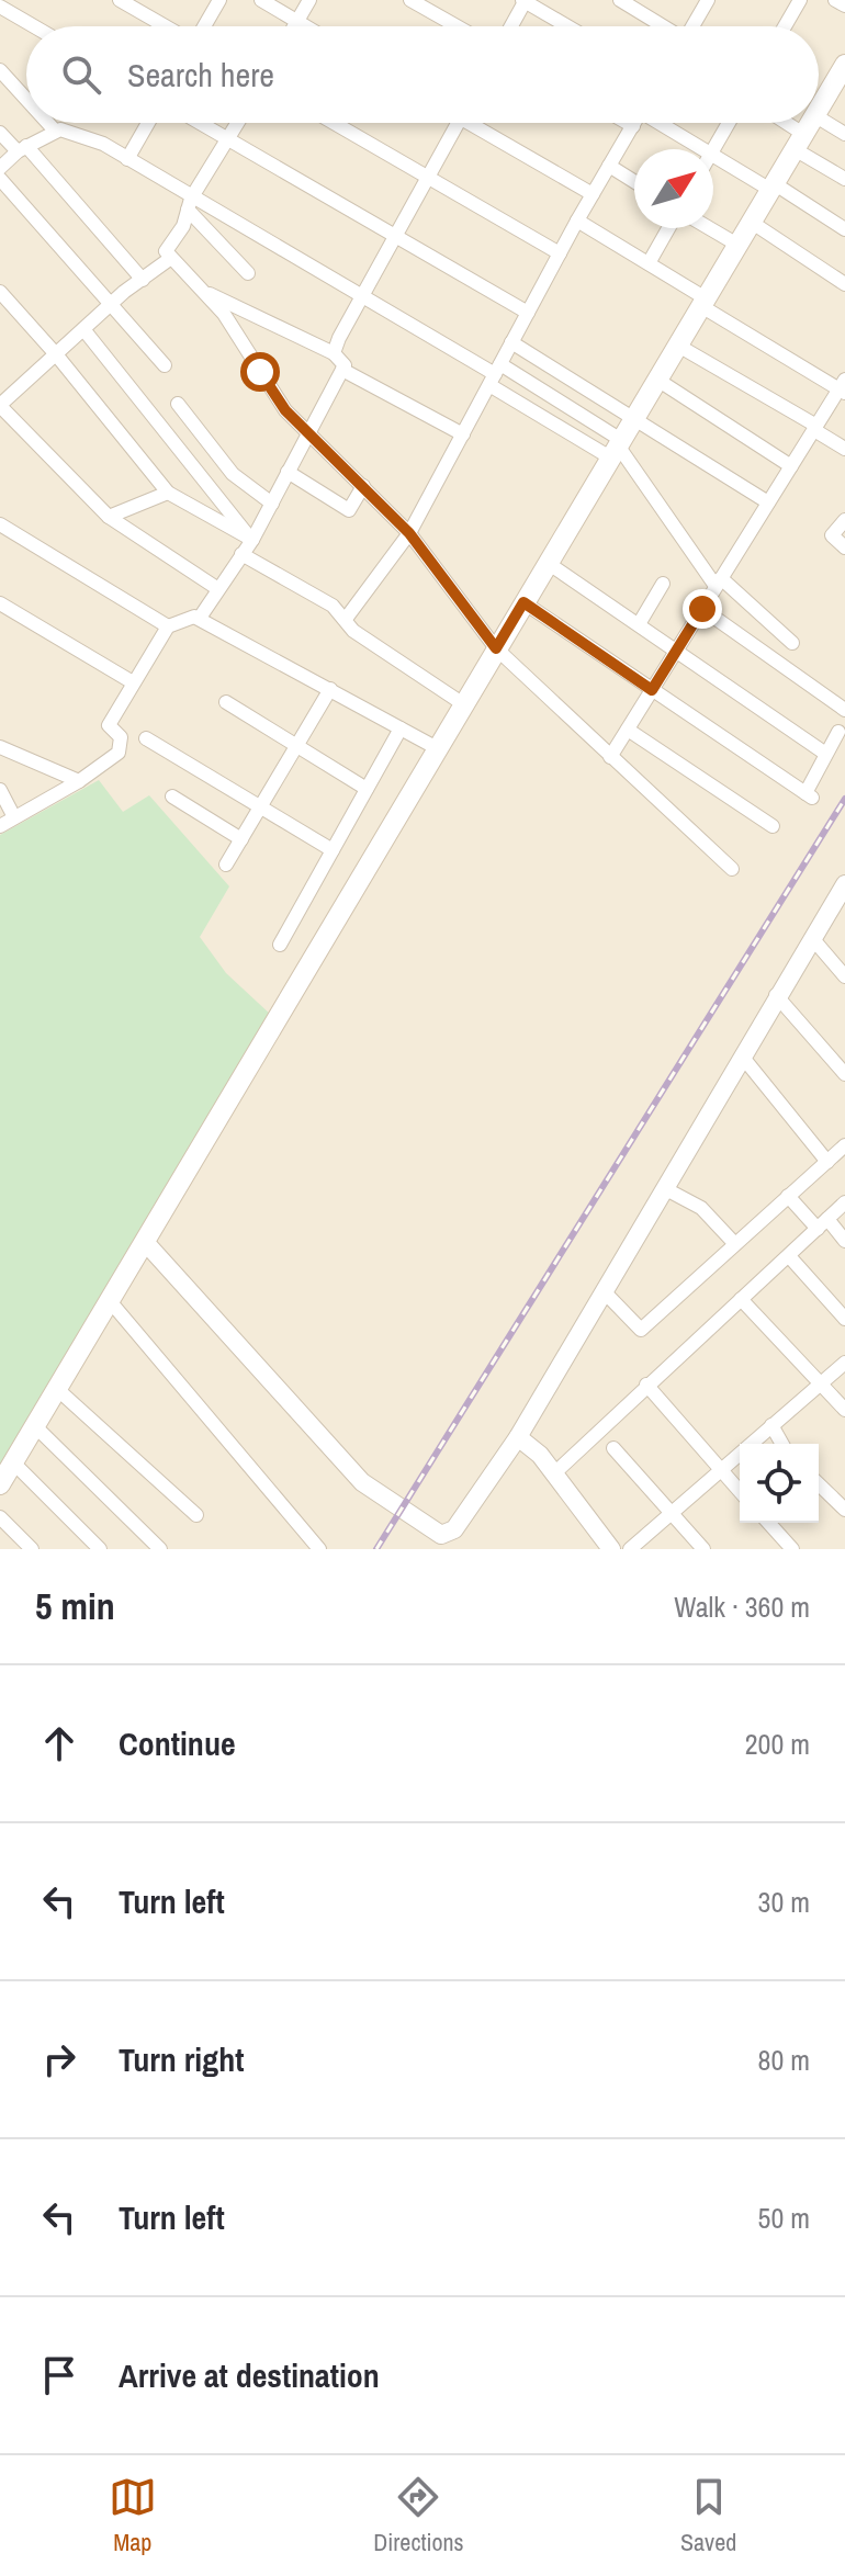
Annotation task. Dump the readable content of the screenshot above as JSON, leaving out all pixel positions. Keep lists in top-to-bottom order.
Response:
{
  "north": "top right",
  "page": {
    "search": "Search here",
    "heading": ["5 min", "Walk · 360 m"],
    "list": [
      ["Continue", "200 m"],
      ["Turn left", "30 m"],
      ["Turn right", "80 m"],
      ["Turn left", "50 m"],
      "Arrive at destination"
    ],
    "nav": ["Map", "Directions", "Saved"]
  }
}
